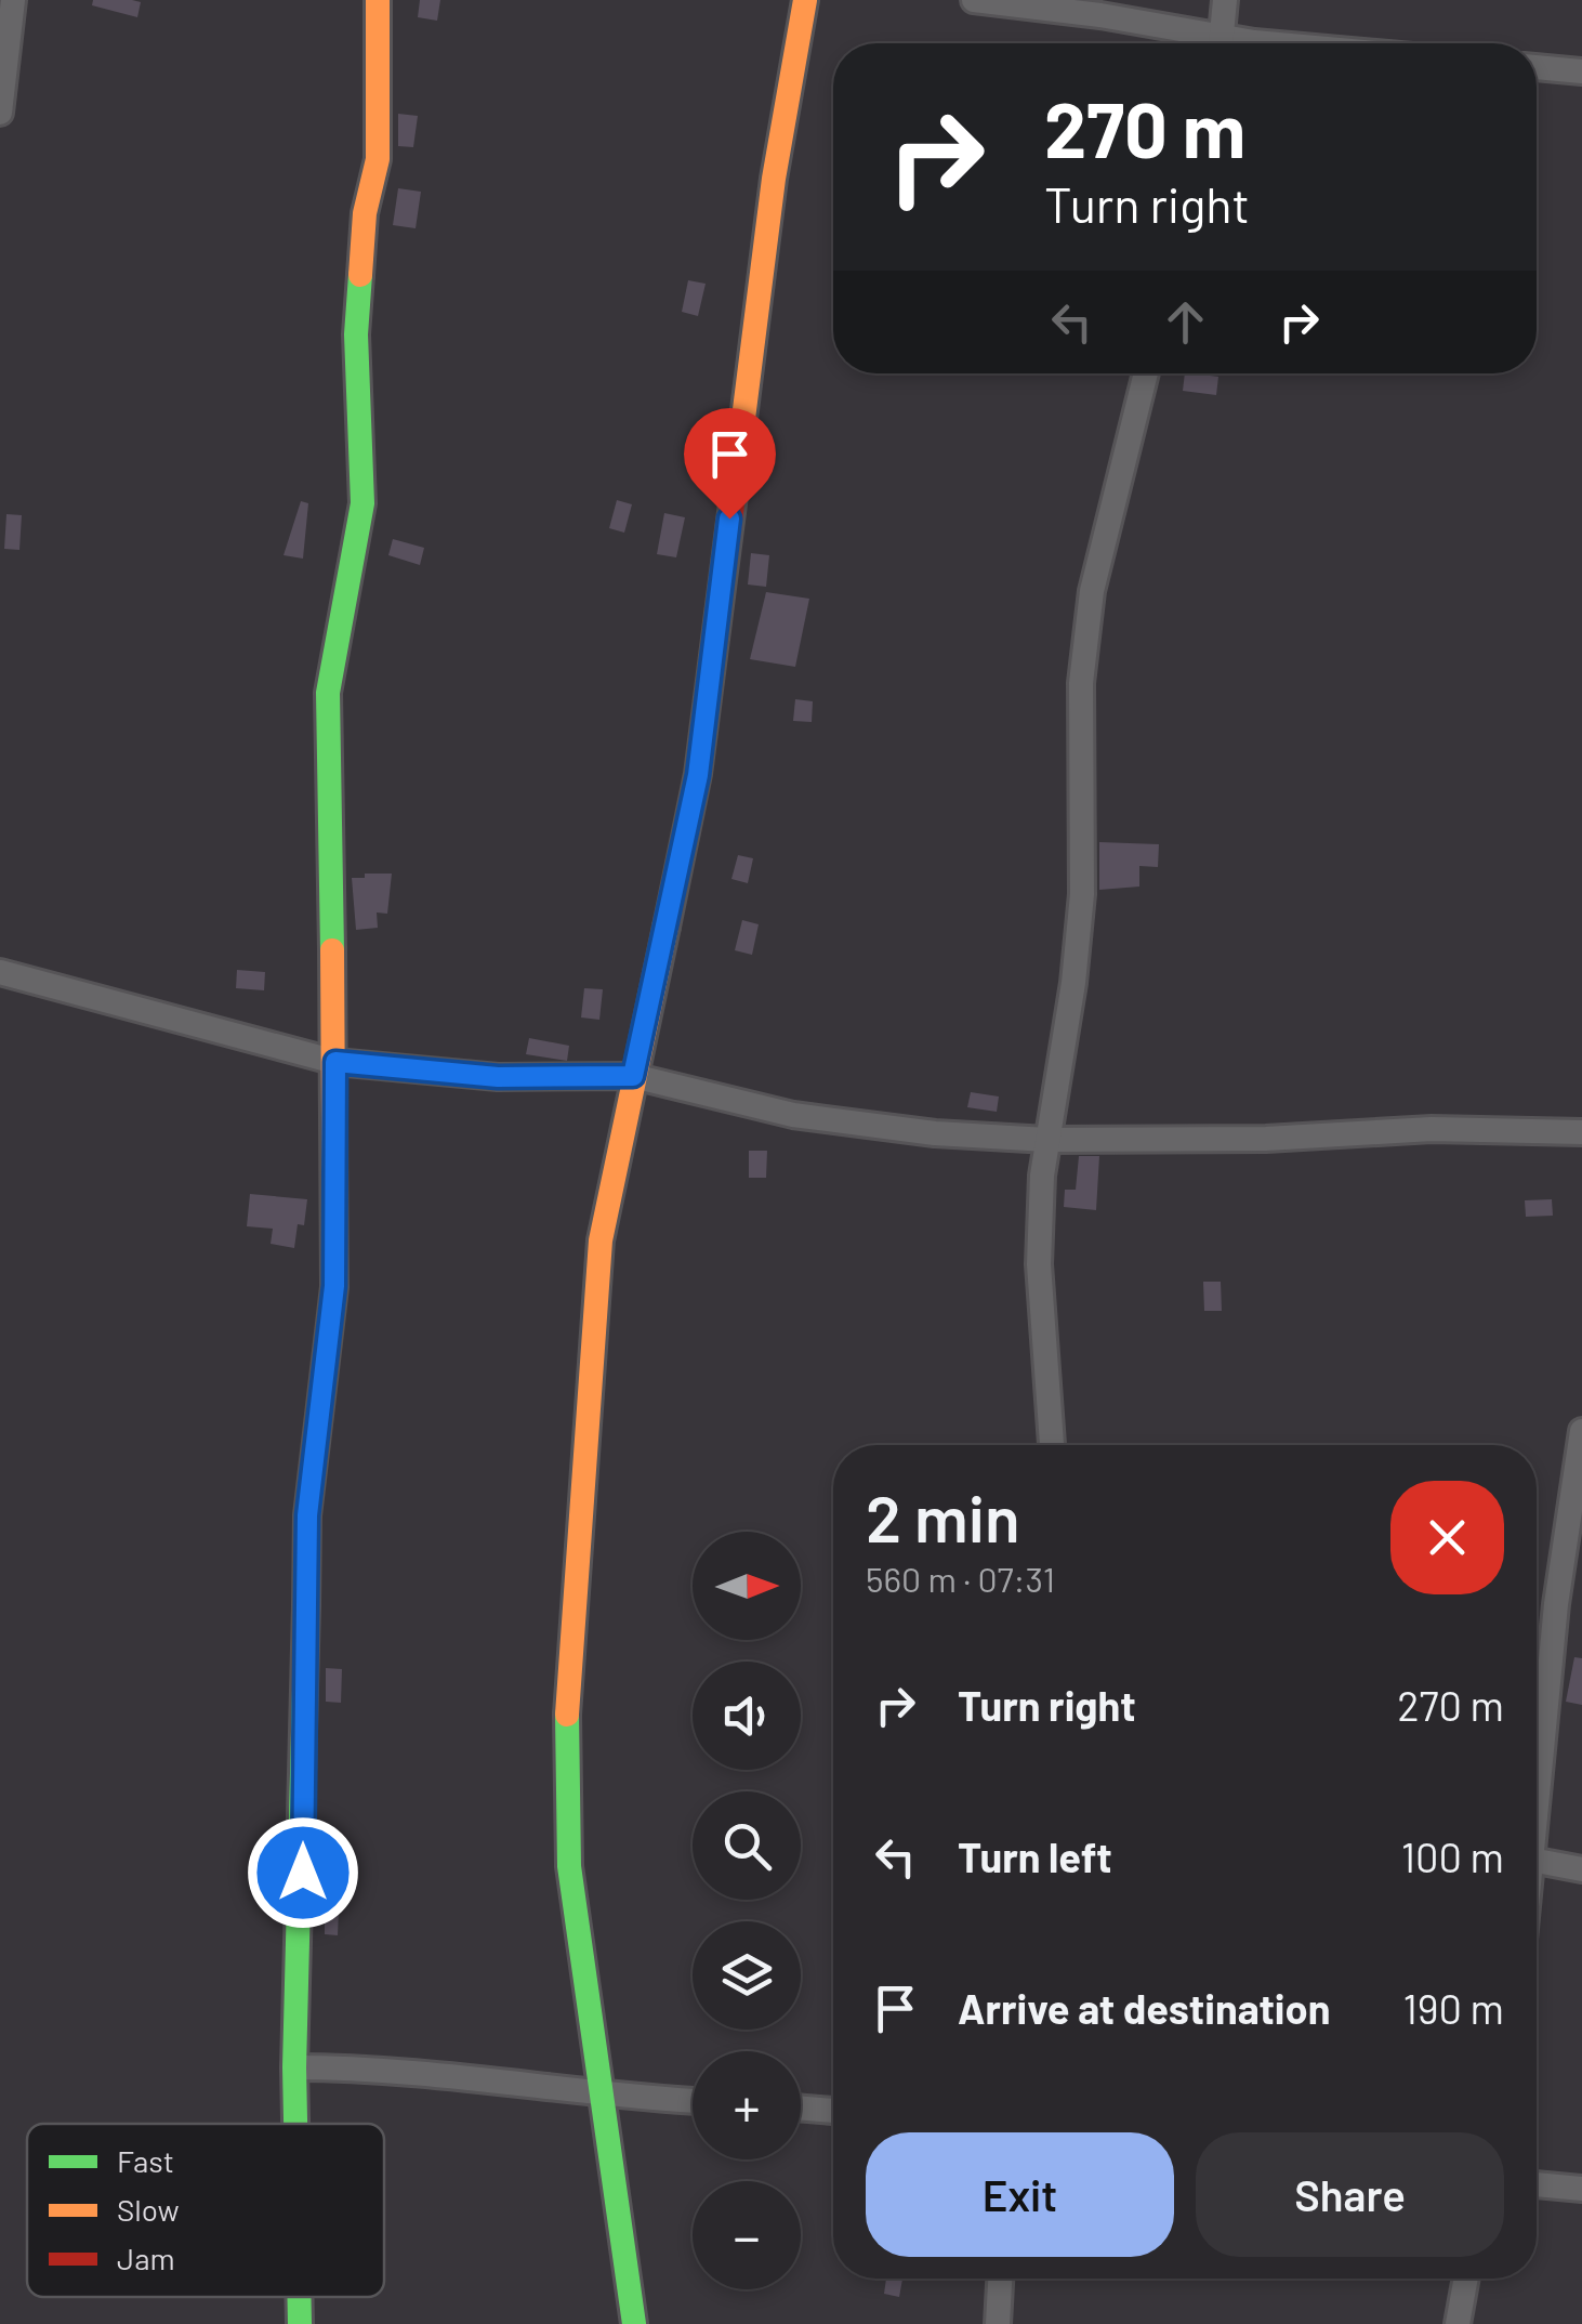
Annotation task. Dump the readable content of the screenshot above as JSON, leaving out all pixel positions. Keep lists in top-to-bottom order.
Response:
{
  "legend": ["Fast", "Slow", "Jam"],
  "north": "right",
  "page": {
    "turn": ["270 m", "Turn right"],
    "heading": ["2 min", "560 m · 07:31"],
    "map_buttons": ["+", "−"],
    "list": [
      {
        "name": "Turn right",
        "value": "270 m"
      },
      {
        "name": "Turn left",
        "value": "100 m"
      },
      {
        "name": "Arrive at destination",
        "value": "190 m"
      }
    ],
    "buttons": ["Exit", "Share"]
  }
}
